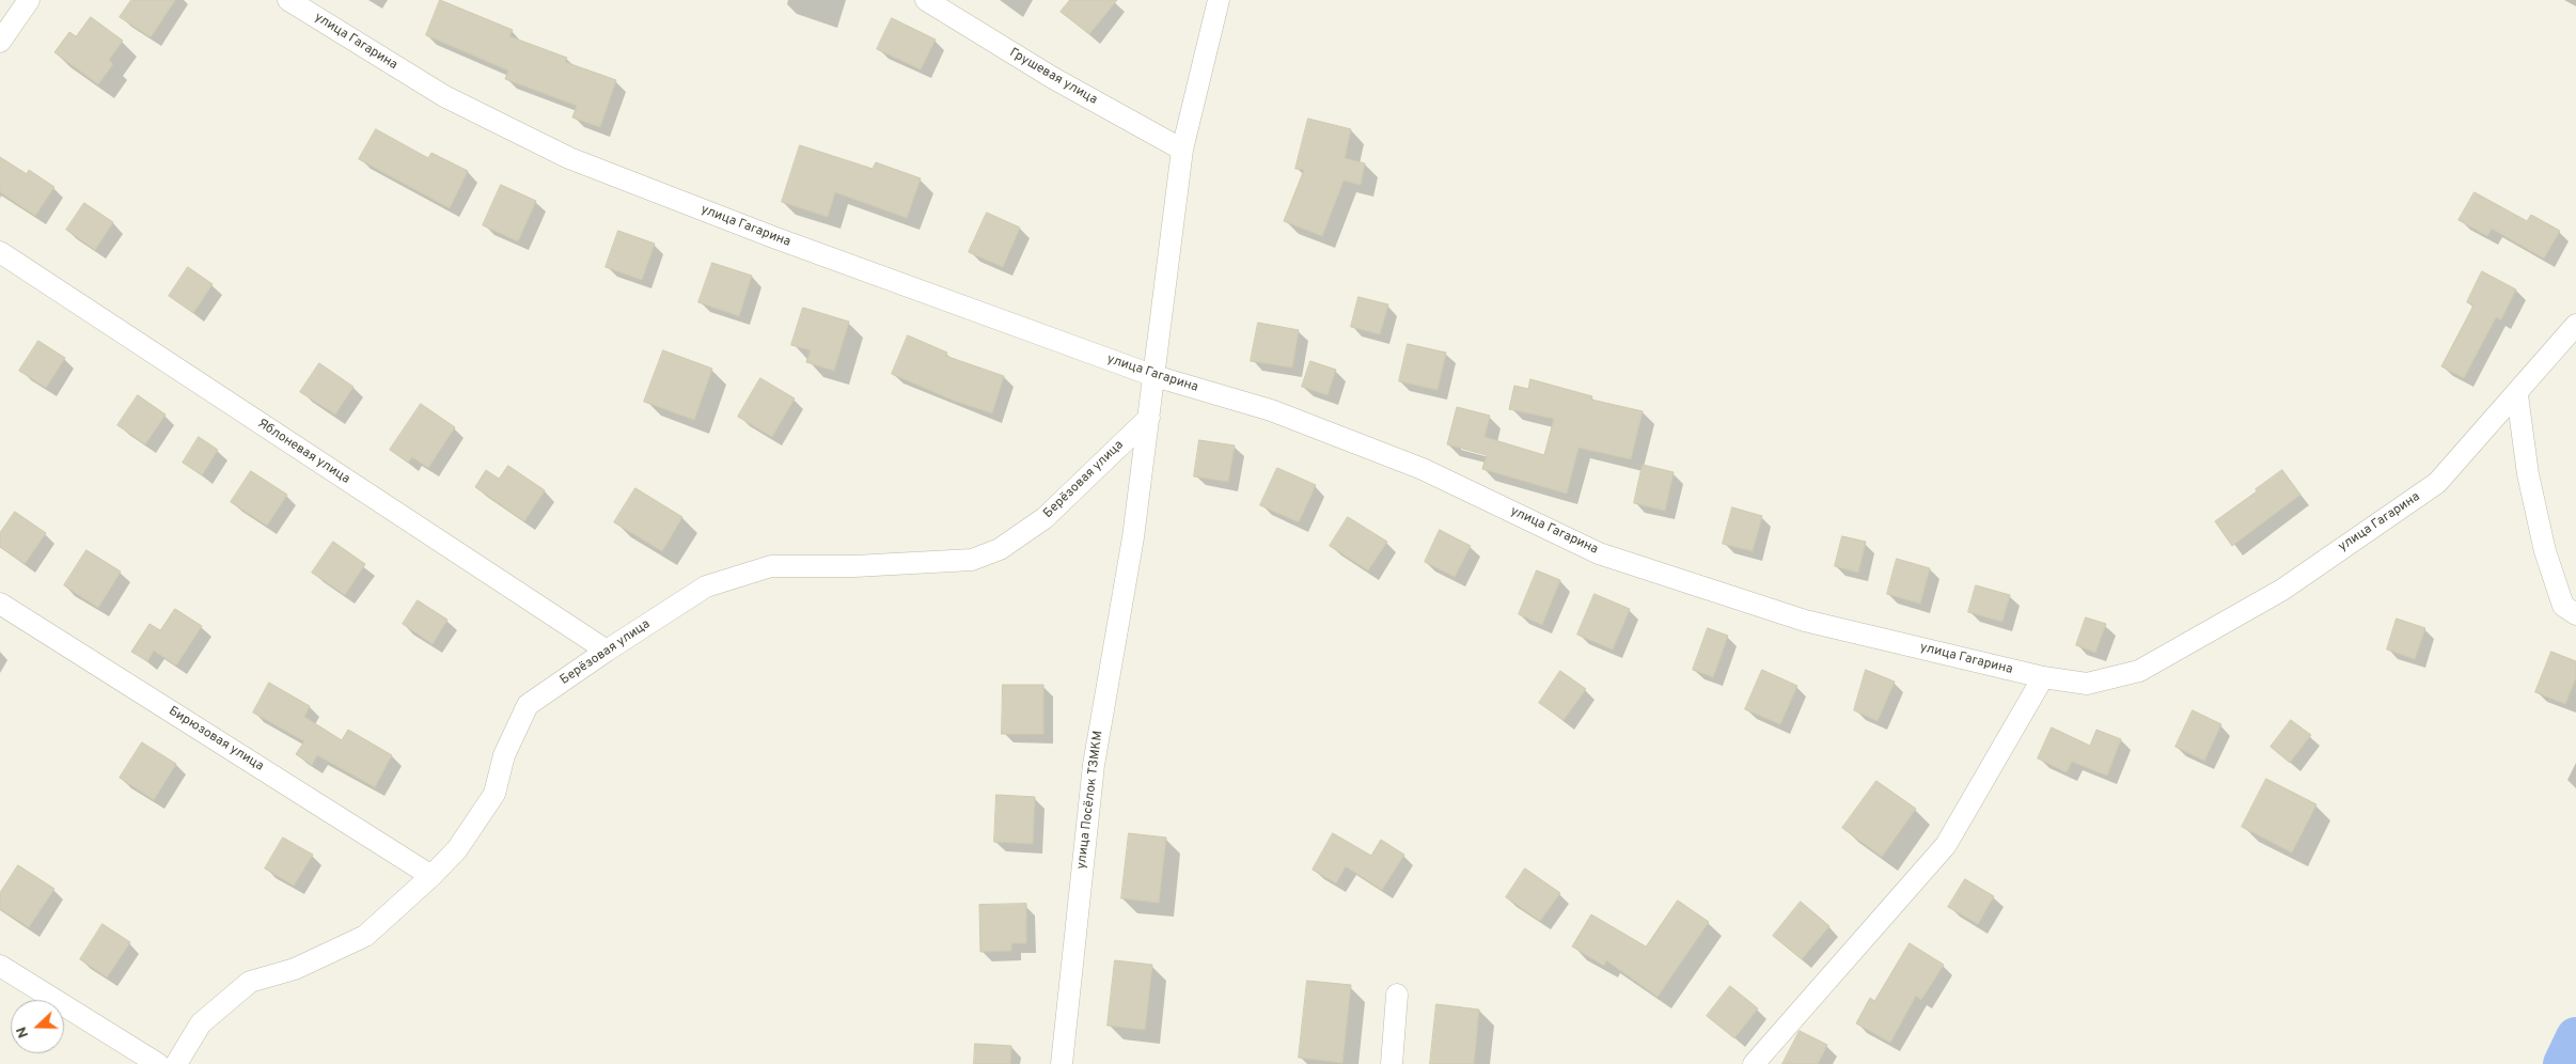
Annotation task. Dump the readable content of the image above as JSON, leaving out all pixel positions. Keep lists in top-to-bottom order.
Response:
{
  "streets": {
    "street": [
      "улица Гагарина",
      "Грушевая улица",
      "Яблоневая улица",
      "Берёзовая улица",
      "Бирюзовая улица",
      "улица Посёлок ТЗМКМ"
    ]
  },
  "crossings": [
    ["улица Гагарина", "улица Посёлок ТЗМКМ"],
    ["Грушевая улица", "улица Посёлок ТЗМКМ"],
    ["Яблоневая улица", "Берёзовая улица"],
    ["Берёзовая улица", "Бирюзовая улица"],
    ["Берёзовая улица", "улица Посёлок ТЗМКМ"]
  ],
  "north": "left"
}
